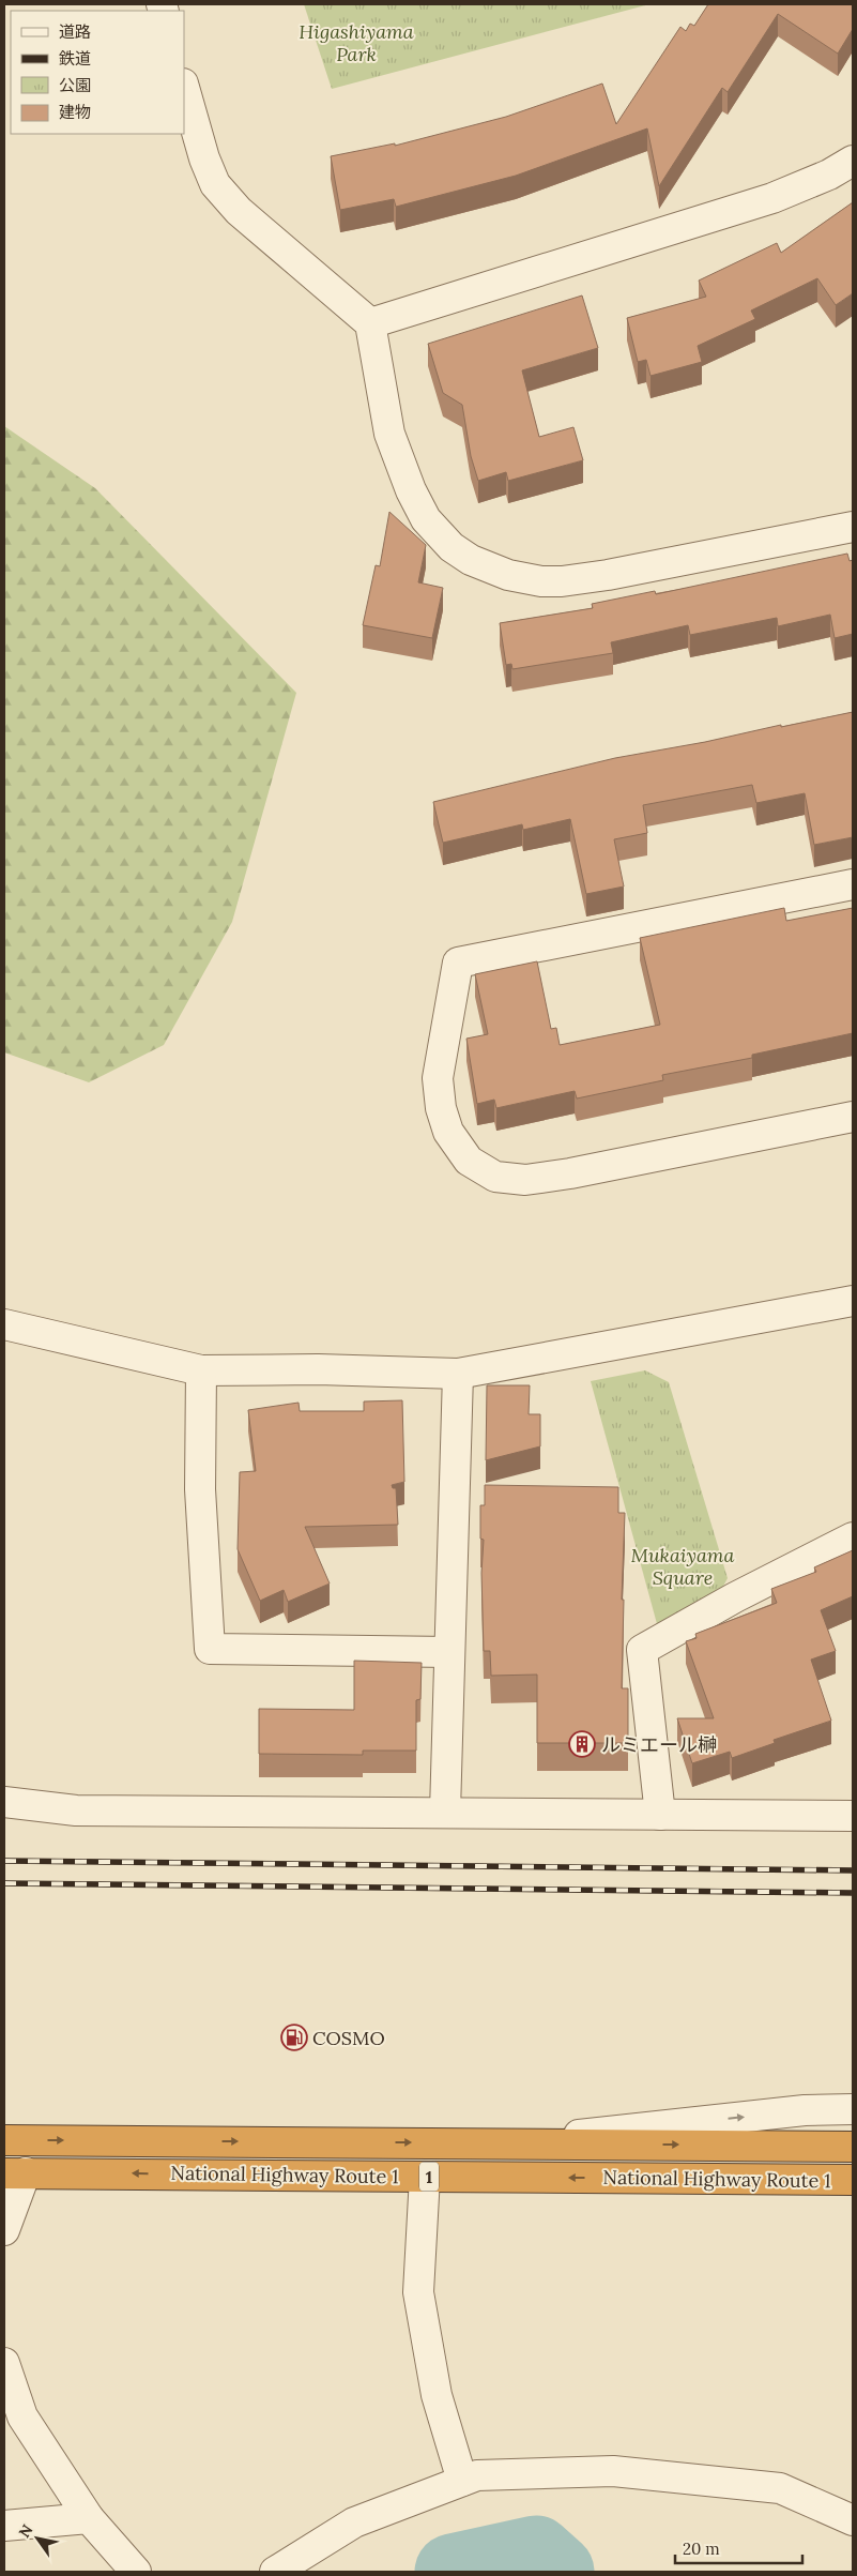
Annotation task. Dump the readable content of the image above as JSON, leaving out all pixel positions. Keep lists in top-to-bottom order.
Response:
{
  "streets": {
    "highway": ["National Highway Route 1", "1"]
  },
  "parks": ["Higashiyama Park", "Mukaiyama Square"],
  "places": {
    "building": ["ルミエール榊"],
    "fuel station": ["COSMO"]
  },
  "legend": [
    "道路",
    "鉄道",
    "公園",
    "建物"
  ],
  "scale_bar": "20 m",
  "north": "top left"
}
